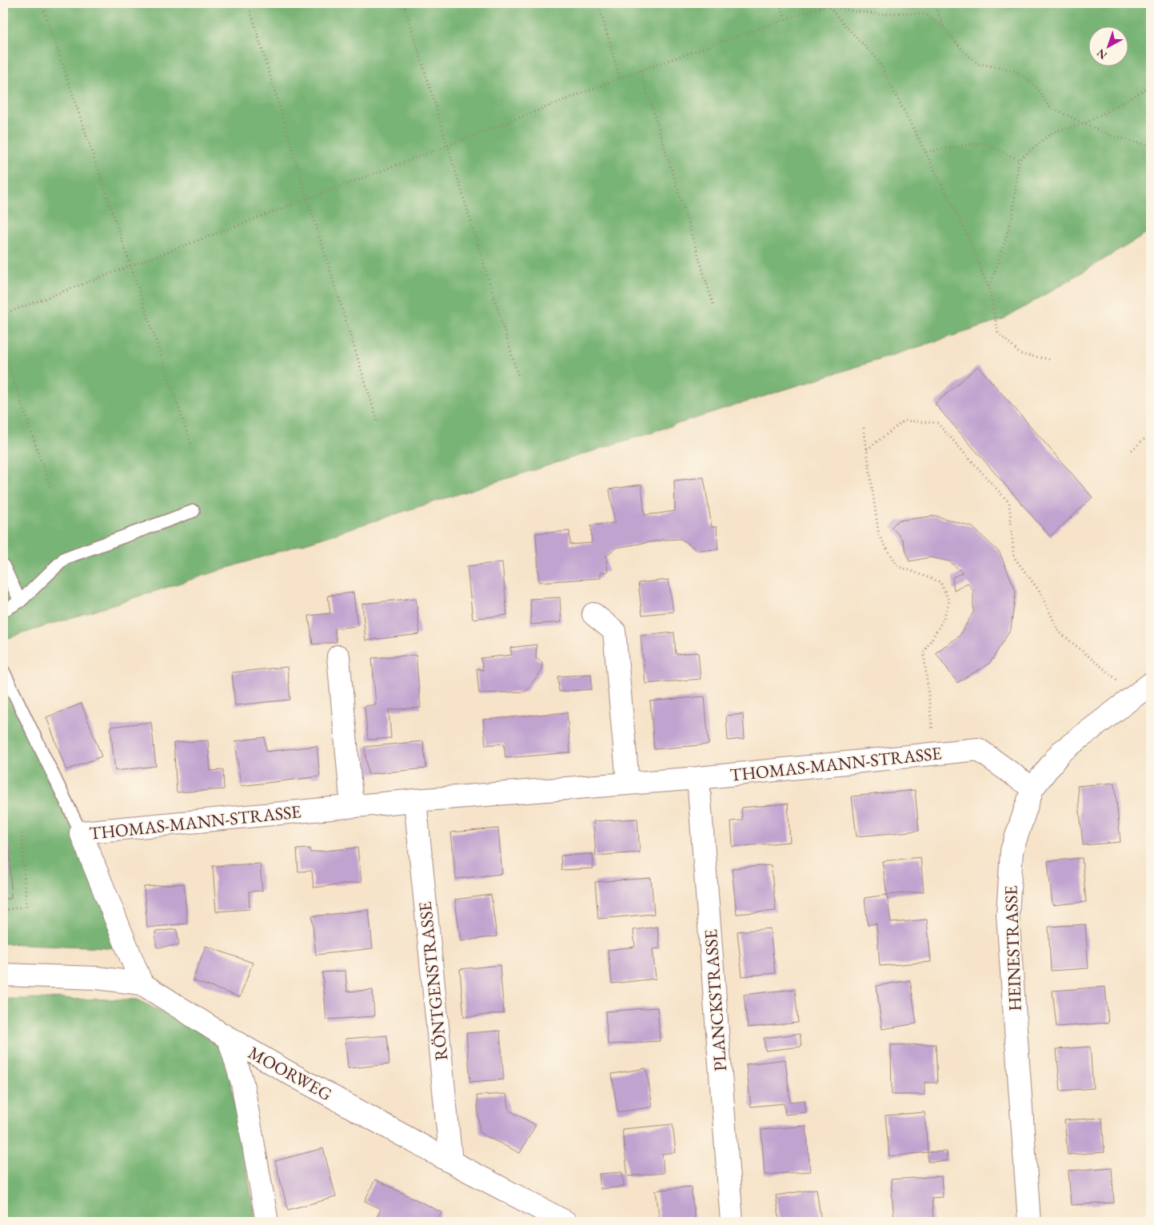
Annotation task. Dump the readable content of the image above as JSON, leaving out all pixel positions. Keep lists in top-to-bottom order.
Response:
{
  "streets": {
    "street": [
      "THOMAS-MANN-STRASSE",
      "HEINESTRASSE",
      "RÖNTGENSTRASSE",
      "PLANCKSTRASSE",
      "MOORWEG"
    ]
  },
  "crossings": [
    ["THOMAS-MANN-STRASSE", "HEINESTRASSE"],
    ["THOMAS-MANN-STRASSE", "RÖNTGENSTRASSE"],
    ["THOMAS-MANN-STRASSE", "PLANCKSTRASSE"],
    ["THOMAS-MANN-STRASSE", "MOORWEG"],
    ["RÖNTGENSTRASSE", "MOORWEG"]
  ],
  "north": "bottom left"
}
